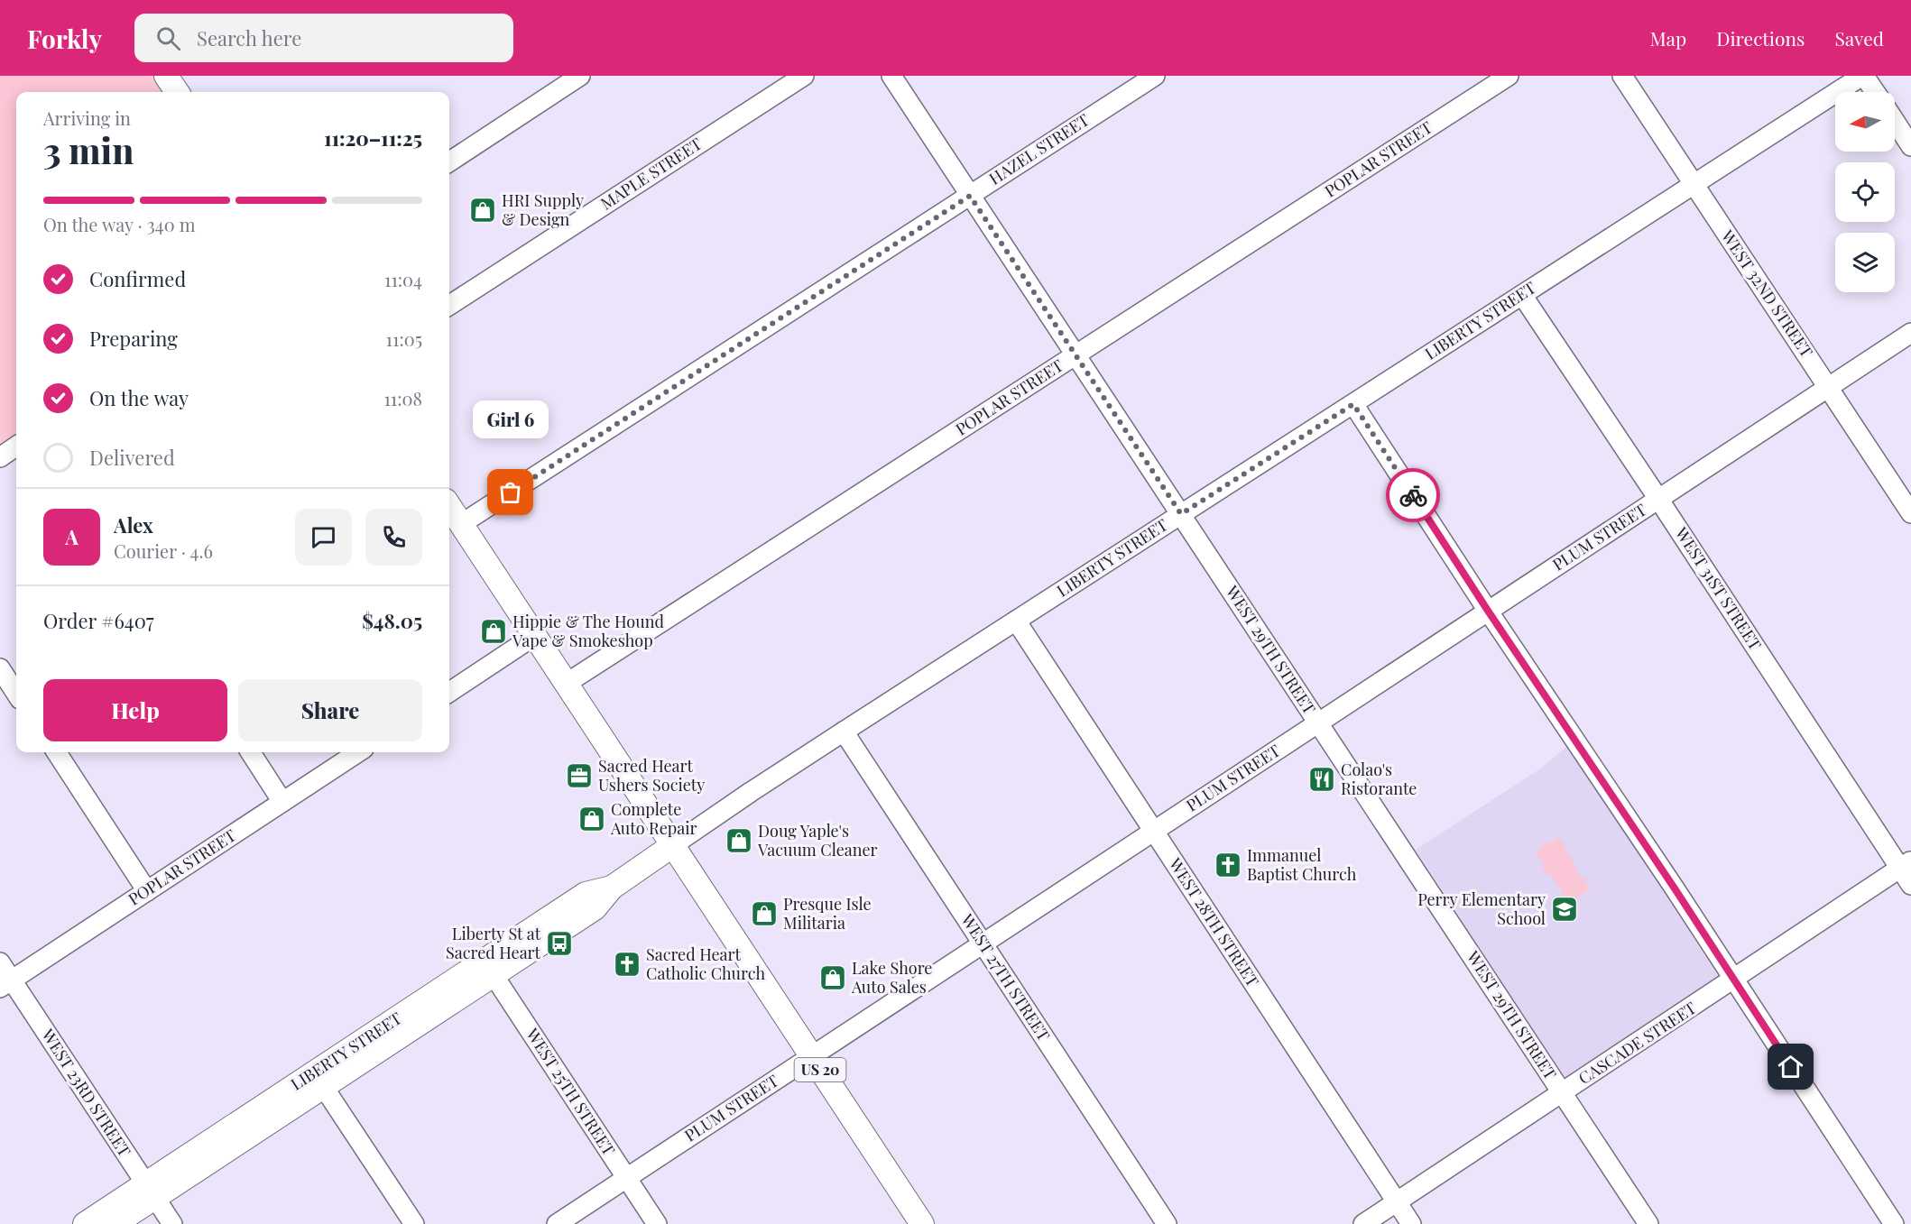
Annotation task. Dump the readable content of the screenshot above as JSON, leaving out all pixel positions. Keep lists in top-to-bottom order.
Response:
{
  "streets": {
    "main road": ["LIBERTY STREET", "US 20"],
    "street": [
      "HAZEL STREET",
      "POPLAR STREET",
      "MAPLE STREET",
      "WEST 32ND STREET",
      "PLUM STREET",
      "WEST 31ST STREET",
      "WEST 29TH STREET",
      "WEST 28TH STREET",
      "WEST 27TH STREET",
      "CASCADE STREET",
      "WEST 25TH STREET",
      "WEST 23RD STREET"
    ]
  },
  "crossings": [
    ["HAZEL STREET", "WEST 29TH STREET"],
    ["HAZEL STREET", "US 20"],
    ["POPLAR STREET", "WEST 29TH STREET"],
    ["POPLAR STREET", "US 20"],
    ["POPLAR STREET", "WEST 23RD STREET"],
    ["WEST 32ND STREET", "LIBERTY STREET"],
    ["WEST 32ND STREET", "PLUM STREET"],
    ["LIBERTY STREET", "WEST 31ST STREET"],
    ["LIBERTY STREET", "WEST 29TH STREET"],
    ["LIBERTY STREET", "WEST 28TH STREET"],
    ["LIBERTY STREET", "WEST 27TH STREET"],
    ["LIBERTY STREET", "US 20"],
    ["LIBERTY STREET", "WEST 25TH STREET"],
    ["LIBERTY STREET", "WEST 23RD STREET"],
    ["PLUM STREET", "WEST 31ST STREET"],
    ["PLUM STREET", "WEST 29TH STREET"],
    ["PLUM STREET", "WEST 28TH STREET"],
    ["PLUM STREET", "WEST 27TH STREET"],
    ["PLUM STREET", "US 20"],
    ["PLUM STREET", "WEST 25TH STREET"],
    ["WEST 31ST STREET", "CASCADE STREET"],
    ["WEST 29TH STREET", "CASCADE STREET"],
    ["WEST 28TH STREET", "CASCADE STREET"]
  ],
  "places": {
    "shop": [
      "HRI Supply & Design",
      "Hippie & The Hound Vape & Smokeshop",
      "Complete Auto Repair",
      "Doug Yaple's Vacuum Cleaner",
      "Presque Isle Militaria",
      "Lake Shore Auto Sales"
    ],
    "other": ["Girl 6"],
    "office": ["Sacred Heart Ushers Society"],
    "restaurant": ["Colao's Ristorante"],
    "church": ["Immanuel Baptist Church", "Sacred Heart Catholic Church"],
    "school or university": ["Perry Elementary School"],
    "bus stop": ["Liberty St at Sacred Heart"]
  },
  "north": "left",
  "page": {
    "header": "Forkly",
    "search": "Search here",
    "nav": ["Map", "Directions", "Saved"],
    "heading": ["3 min", "Arriving in", "11:20–11:25"],
    "panel": [
      "Alex",
      "Courier · 4.6",
      "Order #6407",
      "$48.05"
    ],
    "bar": "On the way · 340 m",
    "list": [
      ["Confirmed", "11:04"],
      ["Preparing", "11:05"],
      ["On the way", "11:08"],
      "Delivered"
    ],
    "bubble": "Girl 6",
    "round": "A",
    "buttons": ["Help", "Share"]
  }
}
